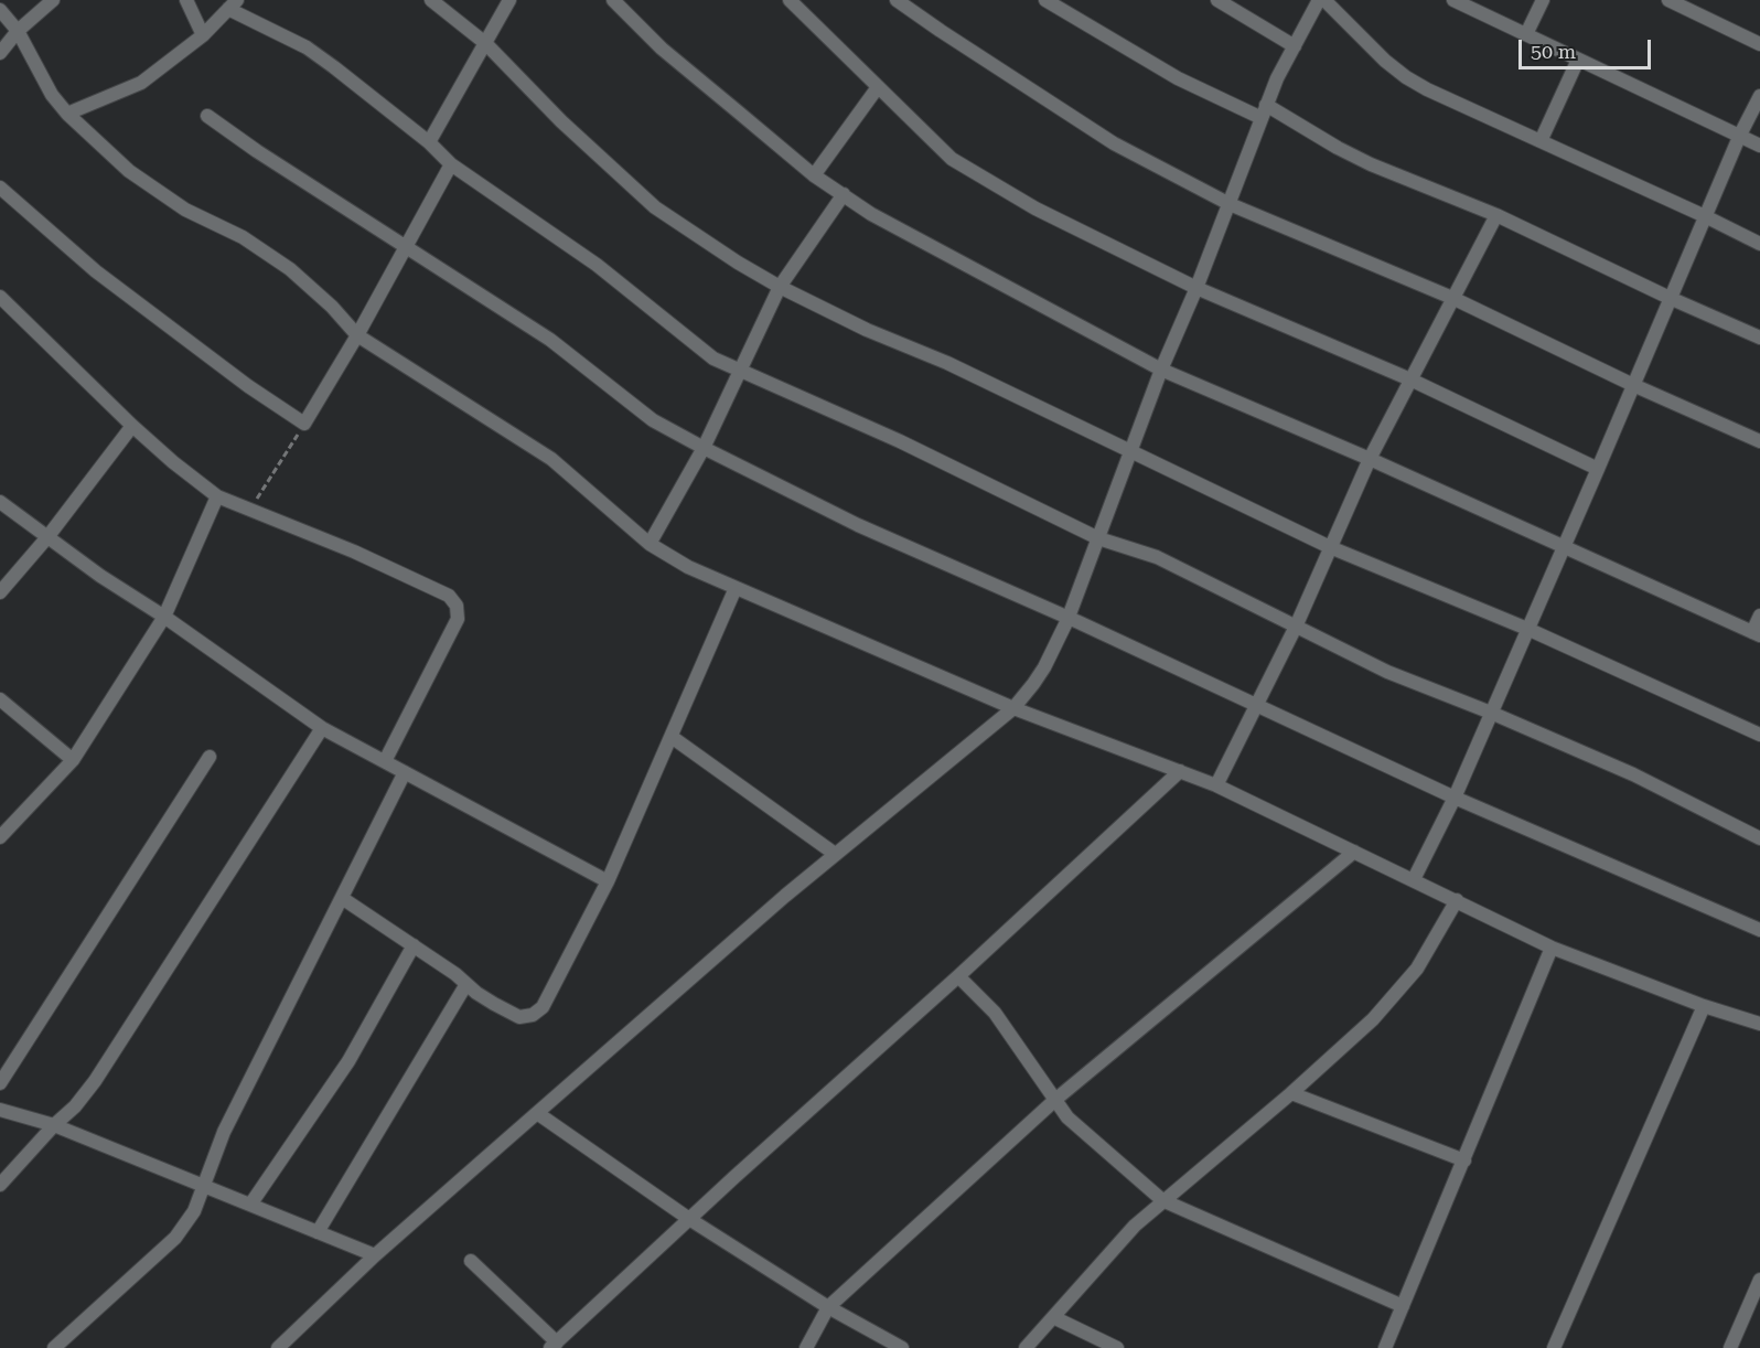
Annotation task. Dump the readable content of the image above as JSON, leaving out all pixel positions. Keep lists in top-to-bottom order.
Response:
{
  "scale_bar": "50 m"
}
